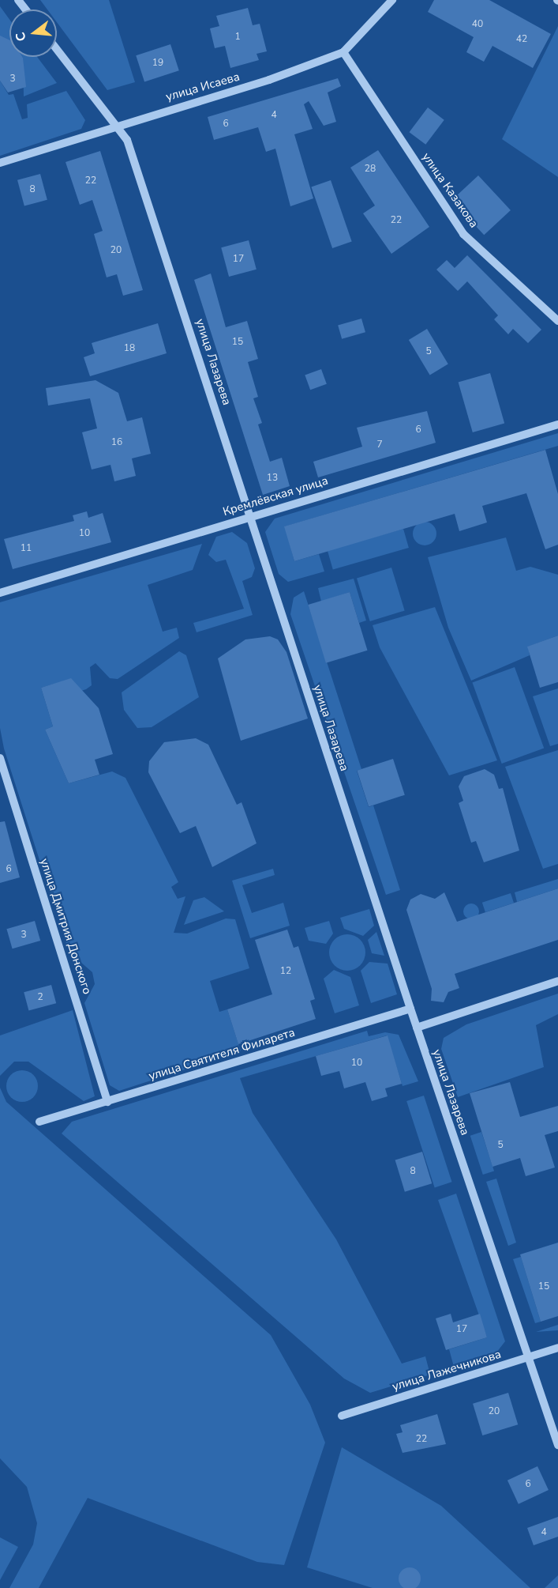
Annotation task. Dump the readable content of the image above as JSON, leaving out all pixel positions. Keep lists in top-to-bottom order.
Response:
{
  "streets": {
    "street": [
      "улица Исаева",
      "улица Казакова",
      "улица Лазарева",
      "Кремлёвская улица",
      "улица Дмитрия Донского",
      "улица Святителя Филарета",
      "улица Лажечникова"
    ]
  },
  "crossings": [
    ["улица Исаева", "улица Казакова"],
    ["улица Исаева", "улица Лазарева"],
    ["улица Лазарева", "Кремлёвская улица"],
    ["улица Лазарева", "улица Святителя Филарета"],
    ["улица Лазарева", "улица Лажечникова"],
    ["улица Дмитрия Донского", "улица Святителя Филарета"]
  ],
  "house_numbers": [
    "40",
    "1",
    "42",
    "19",
    "3",
    "4",
    "6",
    "28",
    "22",
    "8",
    "22",
    "20",
    "17",
    "15",
    "18",
    "5",
    "6",
    "16",
    "7",
    "13",
    "10",
    "11",
    "6",
    "3",
    "12",
    "2",
    "10",
    "5",
    "8",
    "15",
    "17",
    "20",
    "22",
    "6",
    "4"
  ],
  "north": "left"
}
